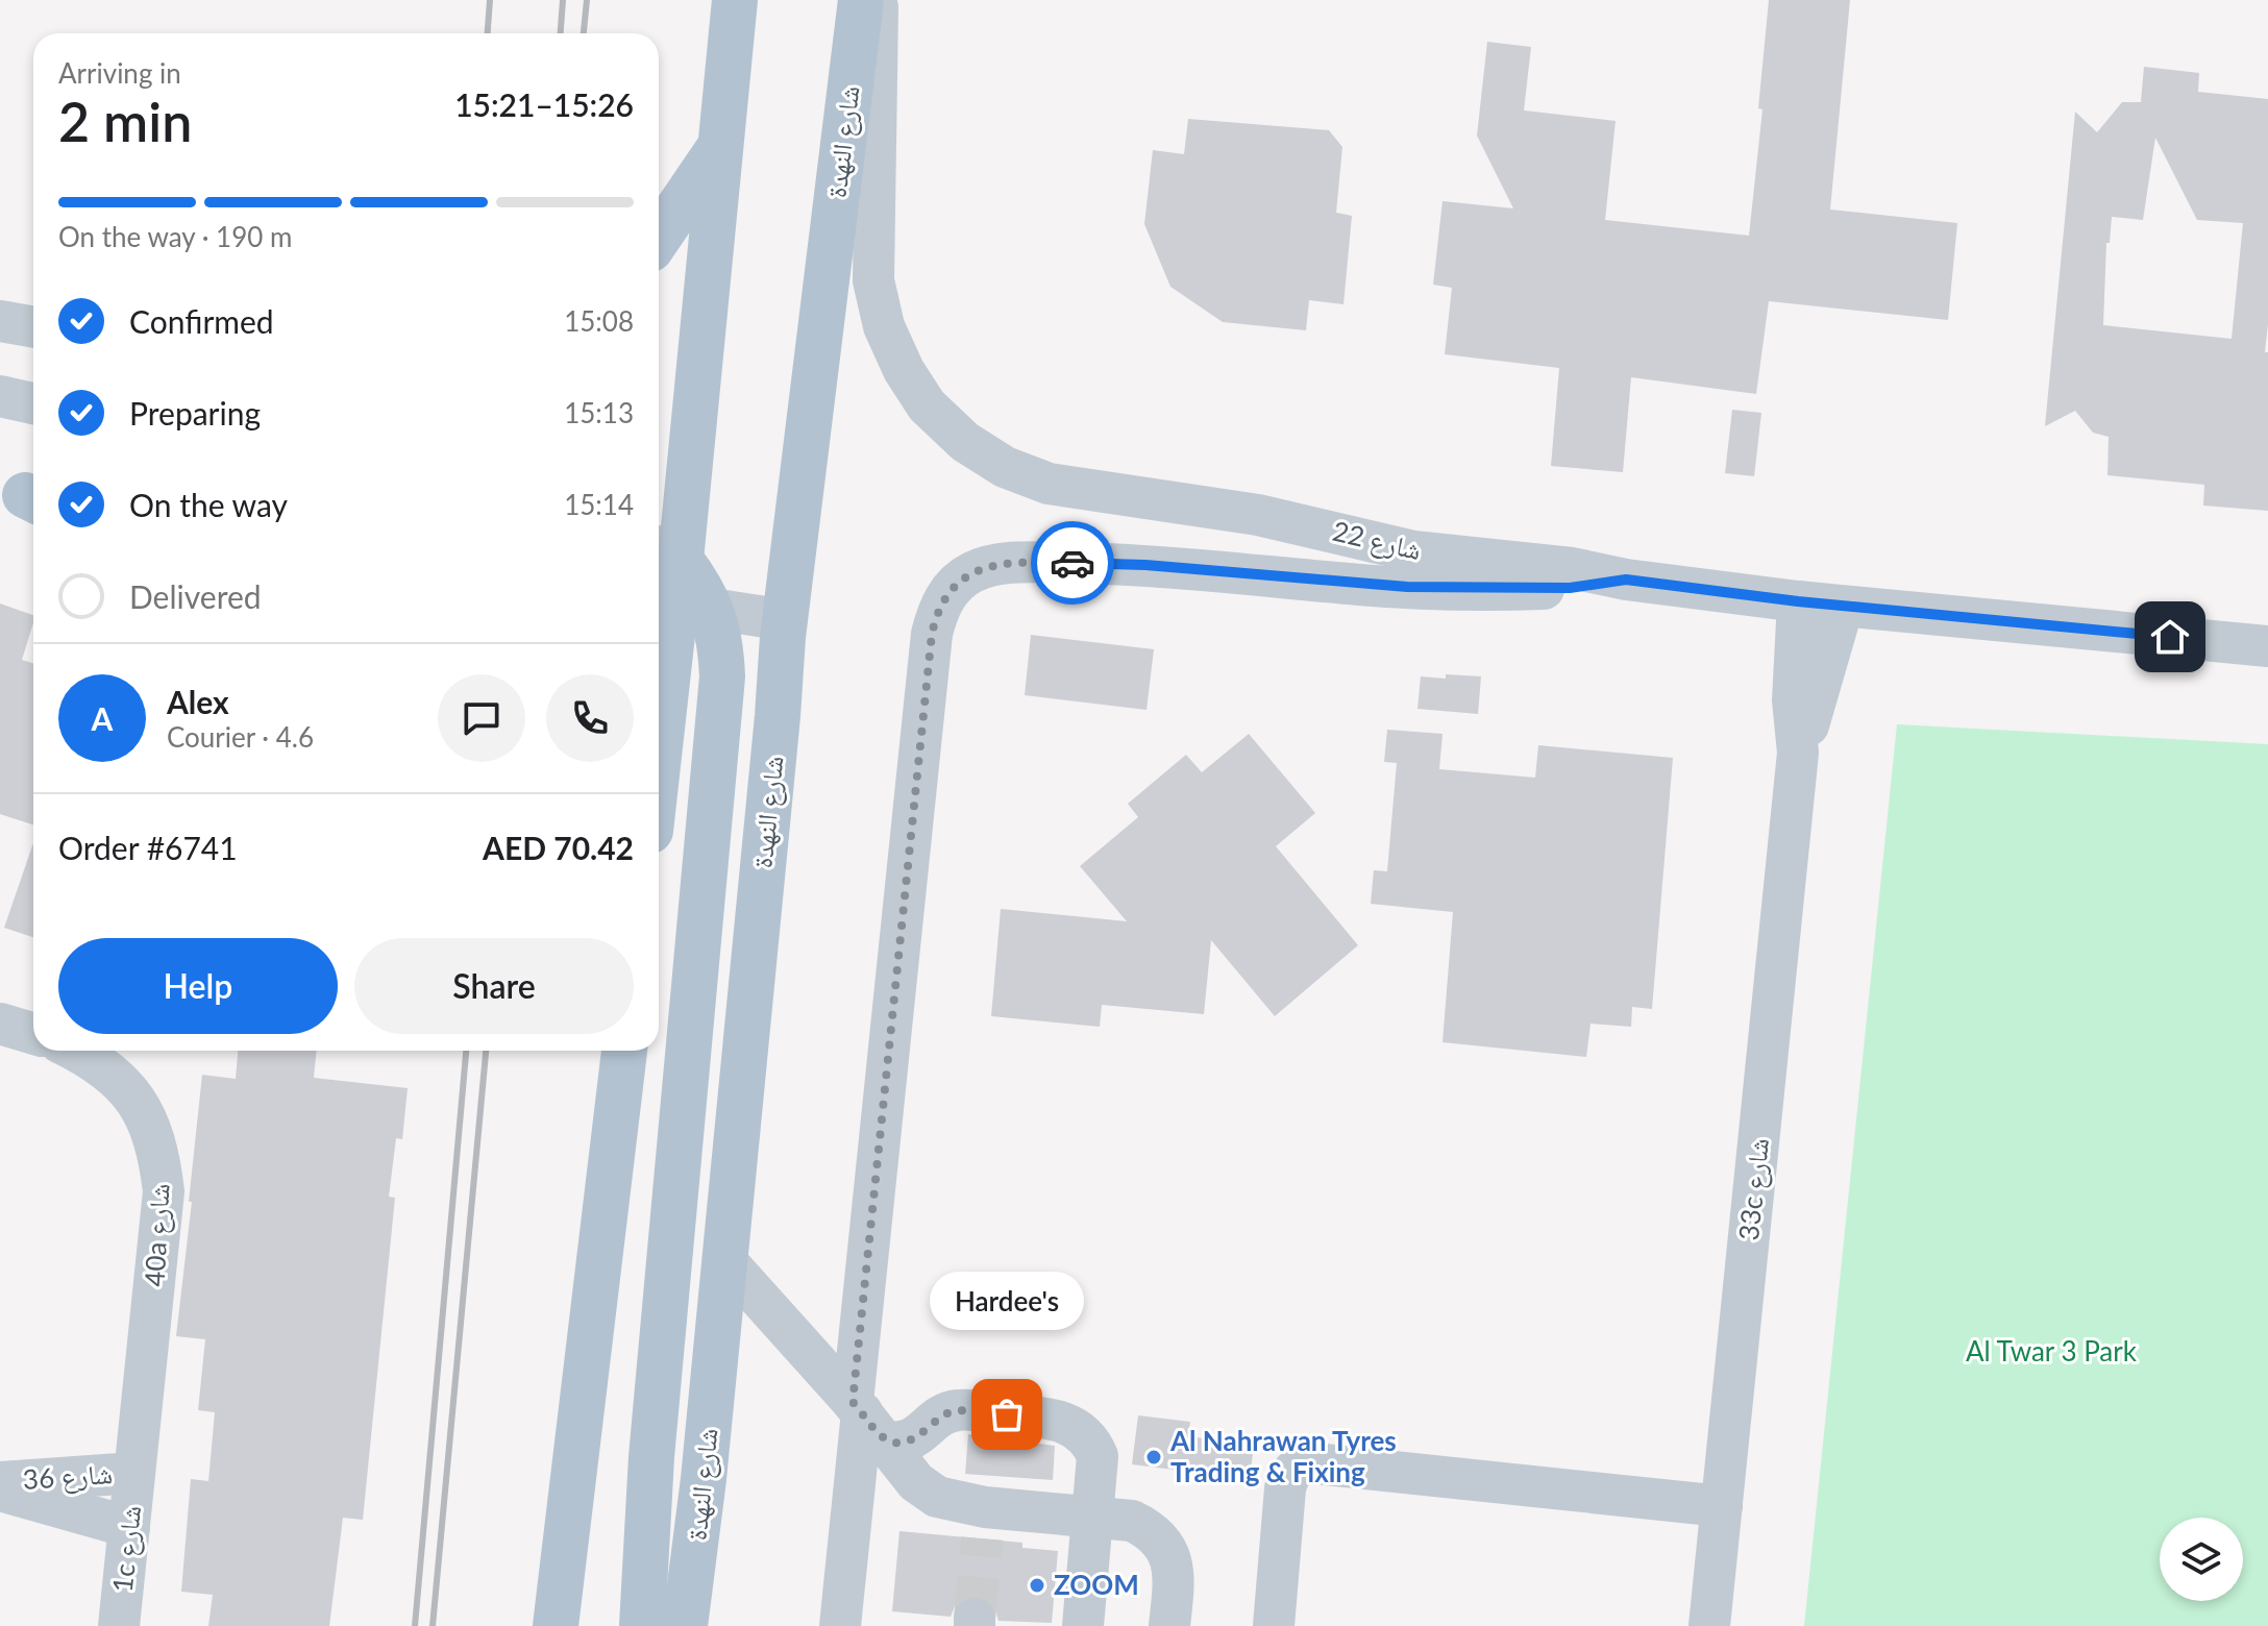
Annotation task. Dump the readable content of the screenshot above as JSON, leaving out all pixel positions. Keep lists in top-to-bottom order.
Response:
{
  "streets": {
    "main road": ["شارع النهدة"],
    "street": [
      "شارع 22",
      "33c شارع",
      "40a شارع",
      "شارع 36",
      "1c شارع"
    ]
  },
  "crossings": [
    ["شارع 22", "33c شارع"],
    ["40a شارع", "شارع 36"],
    ["40a شارع", "1c شارع"],
    ["شارع 36", "1c شارع"]
  ],
  "parks": ["Al Twar 3 Park"],
  "places": ["Hardee's", "Al Nahrawan Tyres Trading & Fixing", "ZOOM"],
  "page": {
    "heading": ["2 min", "Arriving in", "15:21–15:26"],
    "panel": [
      "Alex",
      "Courier · 4.6",
      "Order #6741",
      "AED 70.42"
    ],
    "bar": "On the way · 190 m",
    "list": [
      ["Confirmed", "15:08"],
      ["Preparing", "15:13"],
      ["On the way", "15:14"],
      "Delivered"
    ],
    "round": "A",
    "buttons": ["Help", "Share"],
    "bubble": "Hardee's"
  }
}
